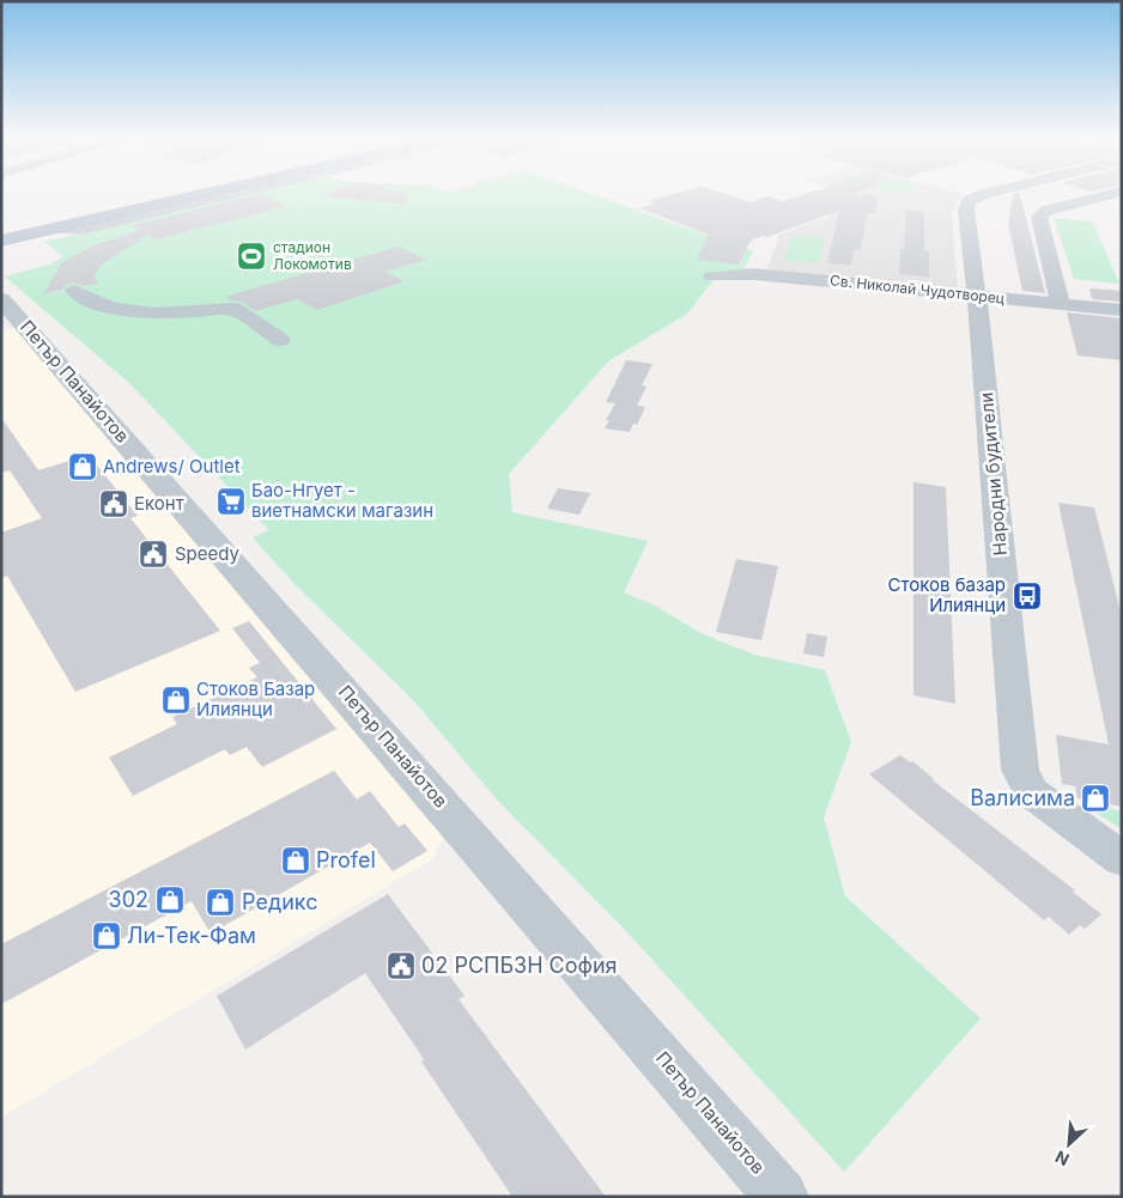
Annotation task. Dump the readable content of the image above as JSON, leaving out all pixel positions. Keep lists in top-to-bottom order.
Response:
{
  "streets": {
    "street": ["Св. Николай Чудотворец", "Петър Панайотов", "Народни будители"]
  },
  "crossings": [
    ["Св. Николай Чудотворец", "Народни будители"]
  ],
  "places": {
    "sports": ["стадион Локомотив"],
    "shop": [
      "Andrews/ Outlet",
      "Стоков Базар Илиянци",
      "Валисима",
      "Profel",
      "302",
      "Редикс",
      "Ли-Тек-Фам"
    ],
    "supermarket": ["Бао-Нгует - виетнамски магазин"],
    "public building": ["Еконт", "Speedy", "02 РСПБЗН София"],
    "bus stop": ["Стоков базар Илиянци"]
  },
  "north": "bottom left"
}
